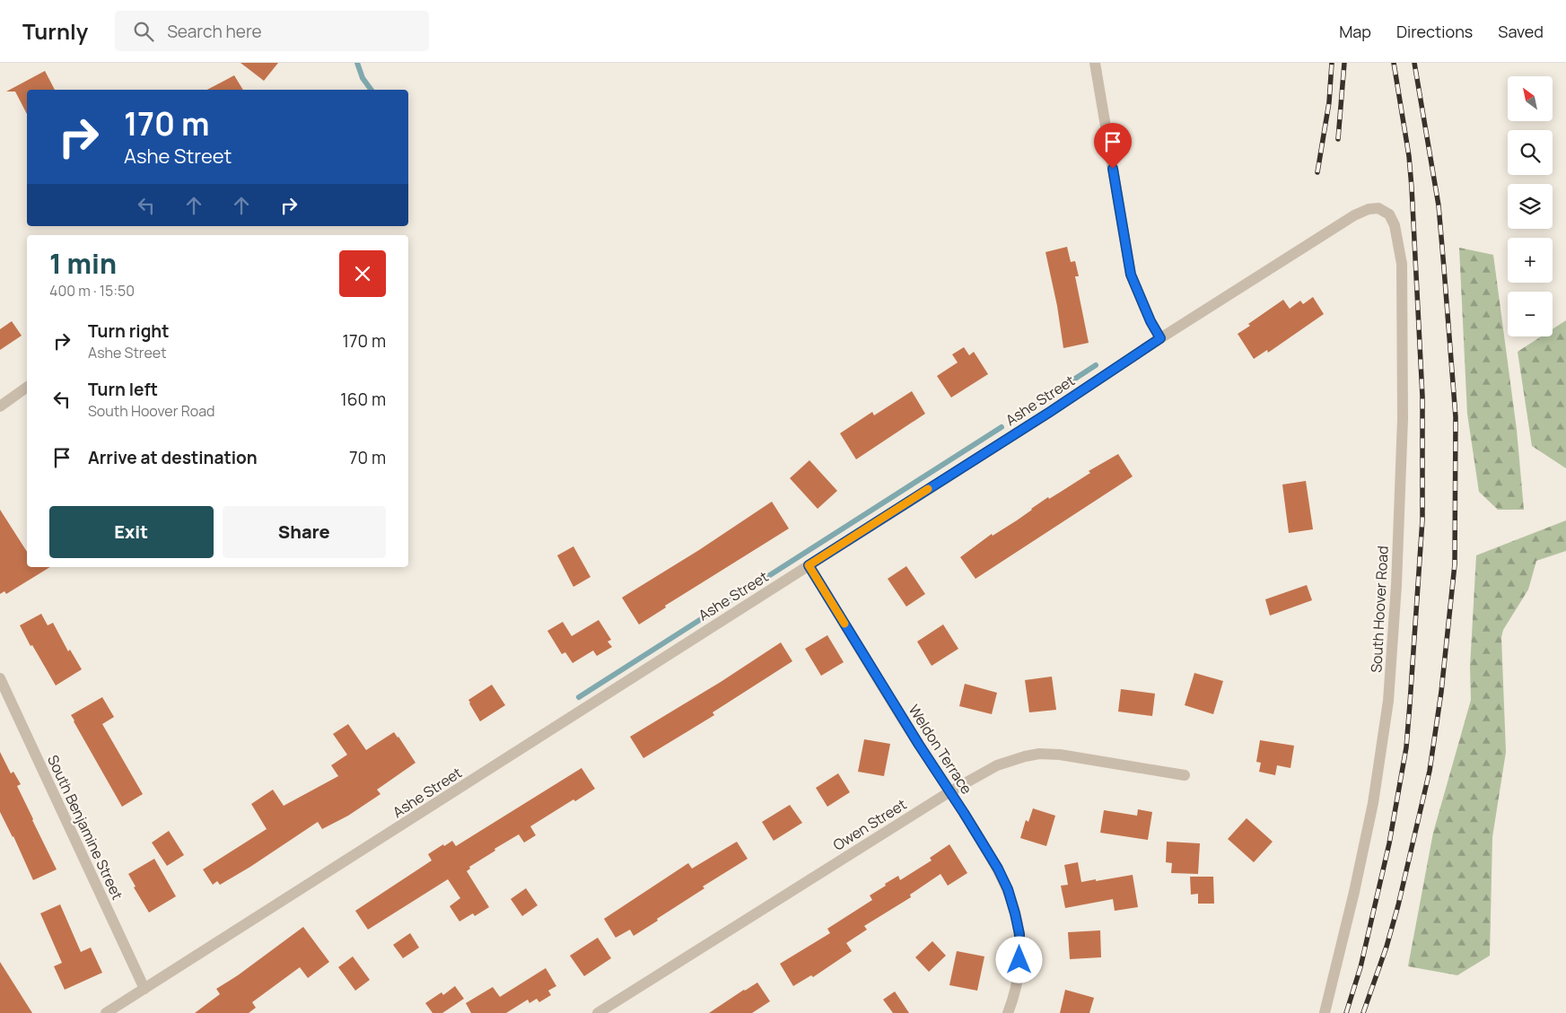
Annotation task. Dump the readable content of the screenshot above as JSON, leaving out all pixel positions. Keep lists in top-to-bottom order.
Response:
{
  "streets": {
    "street": [
      "Ashe Street",
      "South Hoover Road",
      "Weldon Terrace",
      "Owen Street",
      "South Benjamine Street"
    ]
  },
  "crossings": [
    ["Ashe Street", "South Hoover Road"],
    ["Ashe Street", "Weldon Terrace"],
    ["Ashe Street", "South Benjamine Street"],
    ["Weldon Terrace", "Owen Street"]
  ],
  "north": "top left",
  "page": {
    "header": "Turnly",
    "search": "Search here",
    "nav": ["Map", "Directions", "Saved"],
    "map_buttons": ["+", "−"],
    "turn": ["170 m", "Ashe Street"],
    "heading": ["1 min", "400 m · 15:50"],
    "list": [
      {
        "name": "Turn right",
        "note": "Ashe Street",
        "value": "170 m"
      },
      {
        "name": "Turn left",
        "note": "South Hoover Road",
        "value": "160 m"
      },
      {
        "name": "Arrive at destination",
        "value": "70 m"
      }
    ],
    "buttons": ["Exit", "Share"]
  }
}
